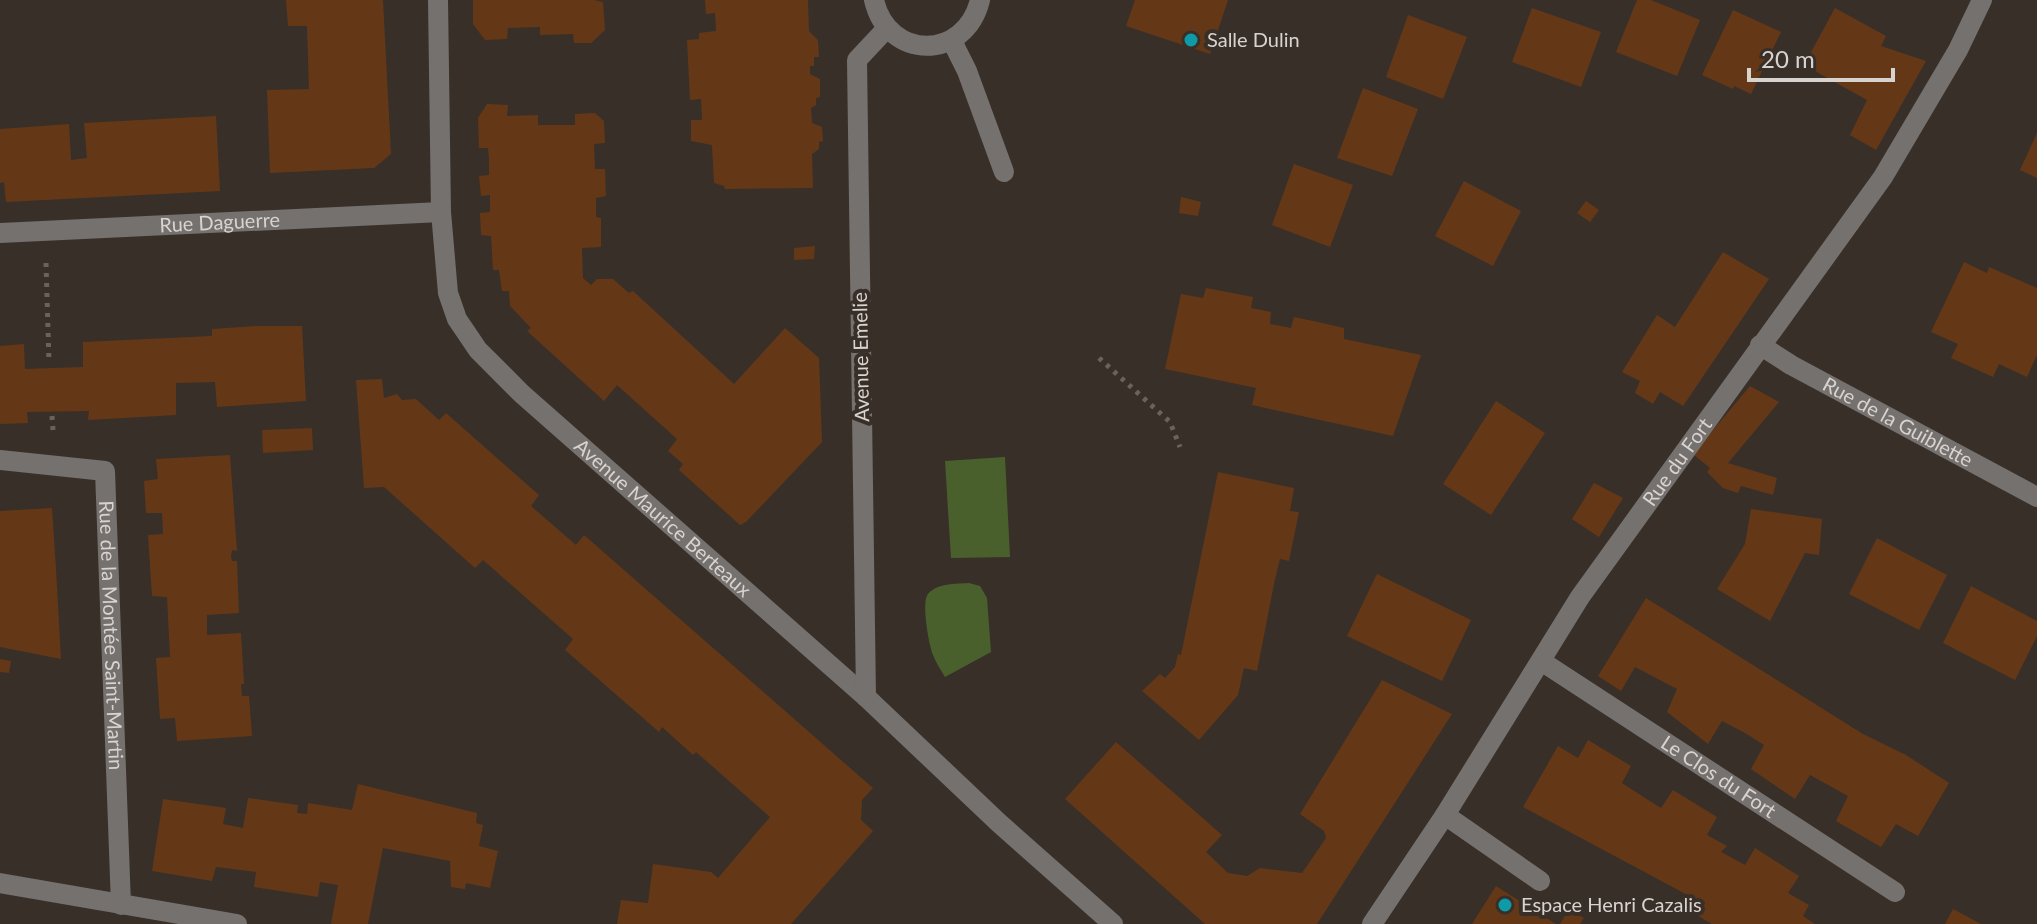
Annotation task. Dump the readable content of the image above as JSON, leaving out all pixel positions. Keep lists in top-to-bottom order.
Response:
{
  "streets": {
    "street": [
      "Rue Daguerre",
      "Avenue Emelie",
      "Rue de la Guiblette",
      "Rue du Fort",
      "Avenue Maurice Berteaux",
      "Rue de la Montée Saint-Martin",
      "Le Clos du Fort"
    ]
  },
  "crossings": [
    ["Rue Daguerre", "Avenue Maurice Berteaux"],
    ["Avenue Emelie", "Avenue Maurice Berteaux"],
    ["Rue de la Guiblette", "Rue du Fort"],
    ["Rue du Fort", "Le Clos du Fort"]
  ],
  "places": ["Salle Dulin", "Espace Henri Cazalis"],
  "scale_bar": "20 m"
}
